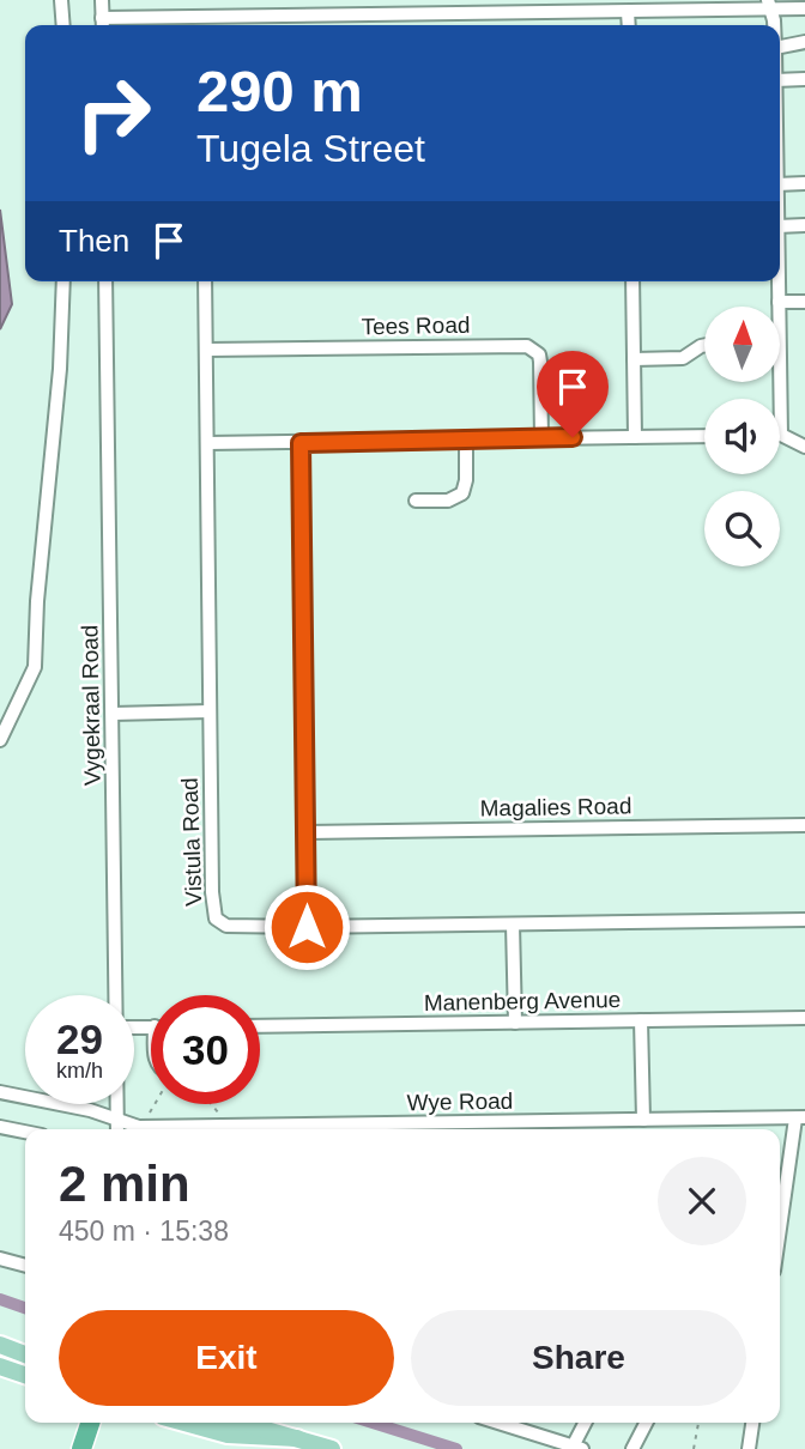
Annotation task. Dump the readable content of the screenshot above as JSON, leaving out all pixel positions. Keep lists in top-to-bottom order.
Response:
{
  "streets": {
    "street": [
      "Tees Road",
      "Vygekraal Road",
      "Magalies Road",
      "Vistula Road",
      "Manenberg Avenue",
      "Wye Road"
    ]
  },
  "crossings": [
    ["Tees Road", "Vistula Road"],
    ["Vygekraal Road", "Wye Road"]
  ],
  "north": "top",
  "page": {
    "turn": ["290 m", "Tugela Street"],
    "then": "Then",
    "speed": "29 km/h",
    "limit": "30",
    "heading": ["2 min", "450 m · 15:38"],
    "buttons": ["Exit", "Share"]
  }
}
